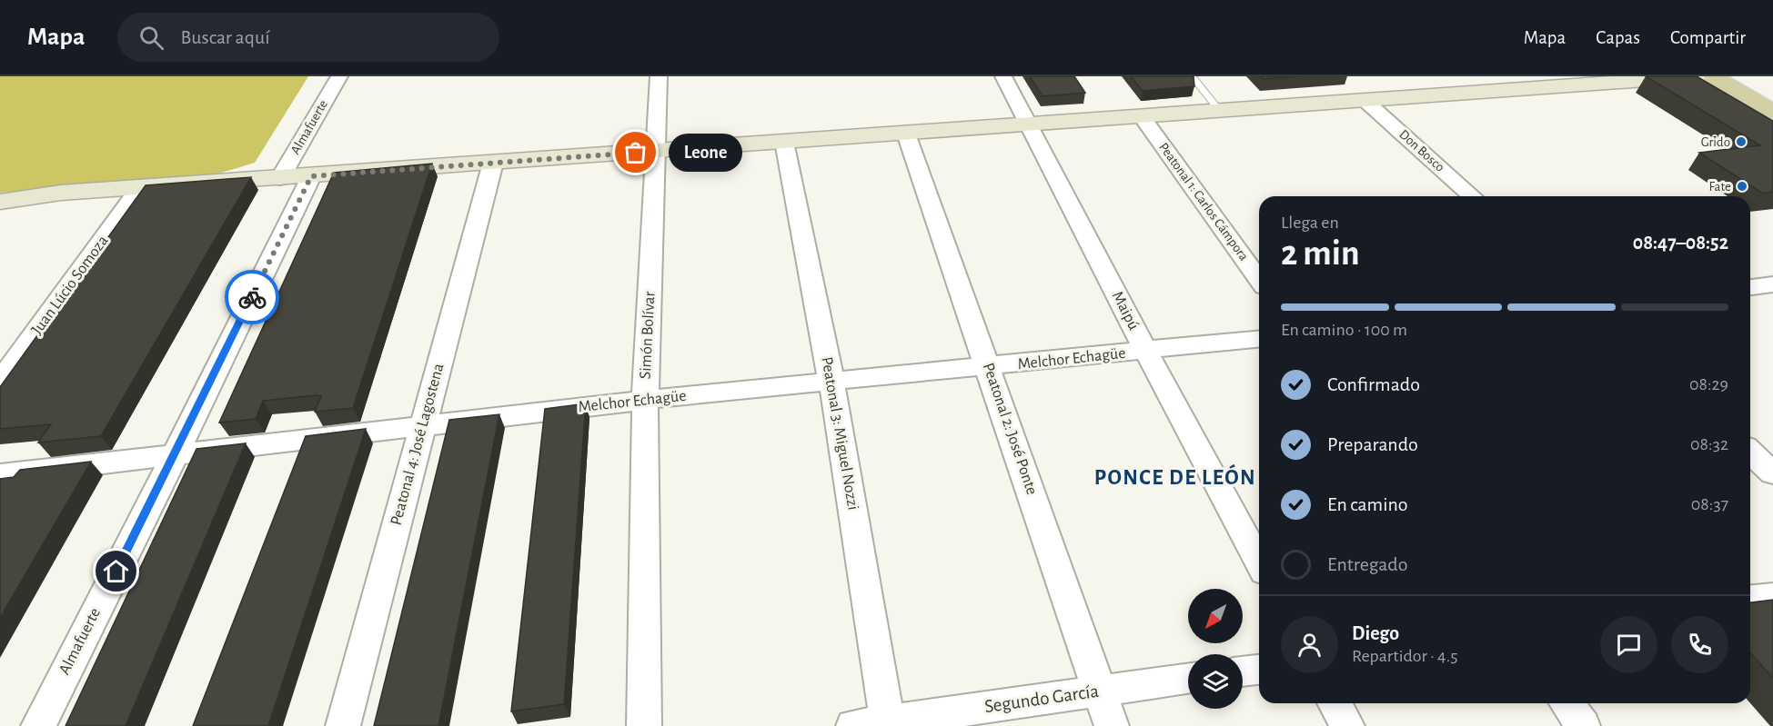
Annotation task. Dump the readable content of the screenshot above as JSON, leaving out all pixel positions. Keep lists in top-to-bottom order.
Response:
{
  "streets": {
    "street": [
      "Almafuerte",
      "Don Bosco",
      "Peatonal 1: Carlos Cámpora",
      "Juan Lúcio Somoza",
      "Maipú",
      "Simón Bolívar",
      "Melchor Echagüe",
      "Peatonal 2: José Ponte",
      "Peatonal 3: Miguel Nozzi",
      "Peatonal 4: José Lagostena",
      "Segundo García"
    ]
  },
  "crossings": [
    ["Almafuerte", "Melchor Echagüe"],
    ["Maipú", "Melchor Echagüe"],
    ["Simón Bolívar", "Melchor Echagüe"],
    ["Melchor Echagüe", "Peatonal 2: José Ponte"],
    ["Melchor Echagüe", "Peatonal 3: Miguel Nozzi"],
    ["Melchor Echagüe", "Peatonal 4: José Lagostena"],
    ["Peatonal 2: José Ponte", "Segundo García"],
    ["Peatonal 3: Miguel Nozzi", "Segundo García"]
  ],
  "districts": ["PONCE DE LEÓN"],
  "places": ["Grido", "Leone", "Fate"],
  "north": "bottom left",
  "page": {
    "header": "Mapa",
    "search": "Buscar aquí",
    "nav": ["Mapa", "Capas", "Compartir"],
    "bubble": "Leone",
    "heading": ["2 min", "Llega en", "08:47–08:52"],
    "panel": ["Diego", "Repartidor · 4.5"],
    "bar": "En camino · 100 m",
    "list": [
      ["Confirmado", "08:29"],
      ["Preparando", "08:32"],
      ["En camino", "08:37"],
      "Entregado"
    ]
  }
}
